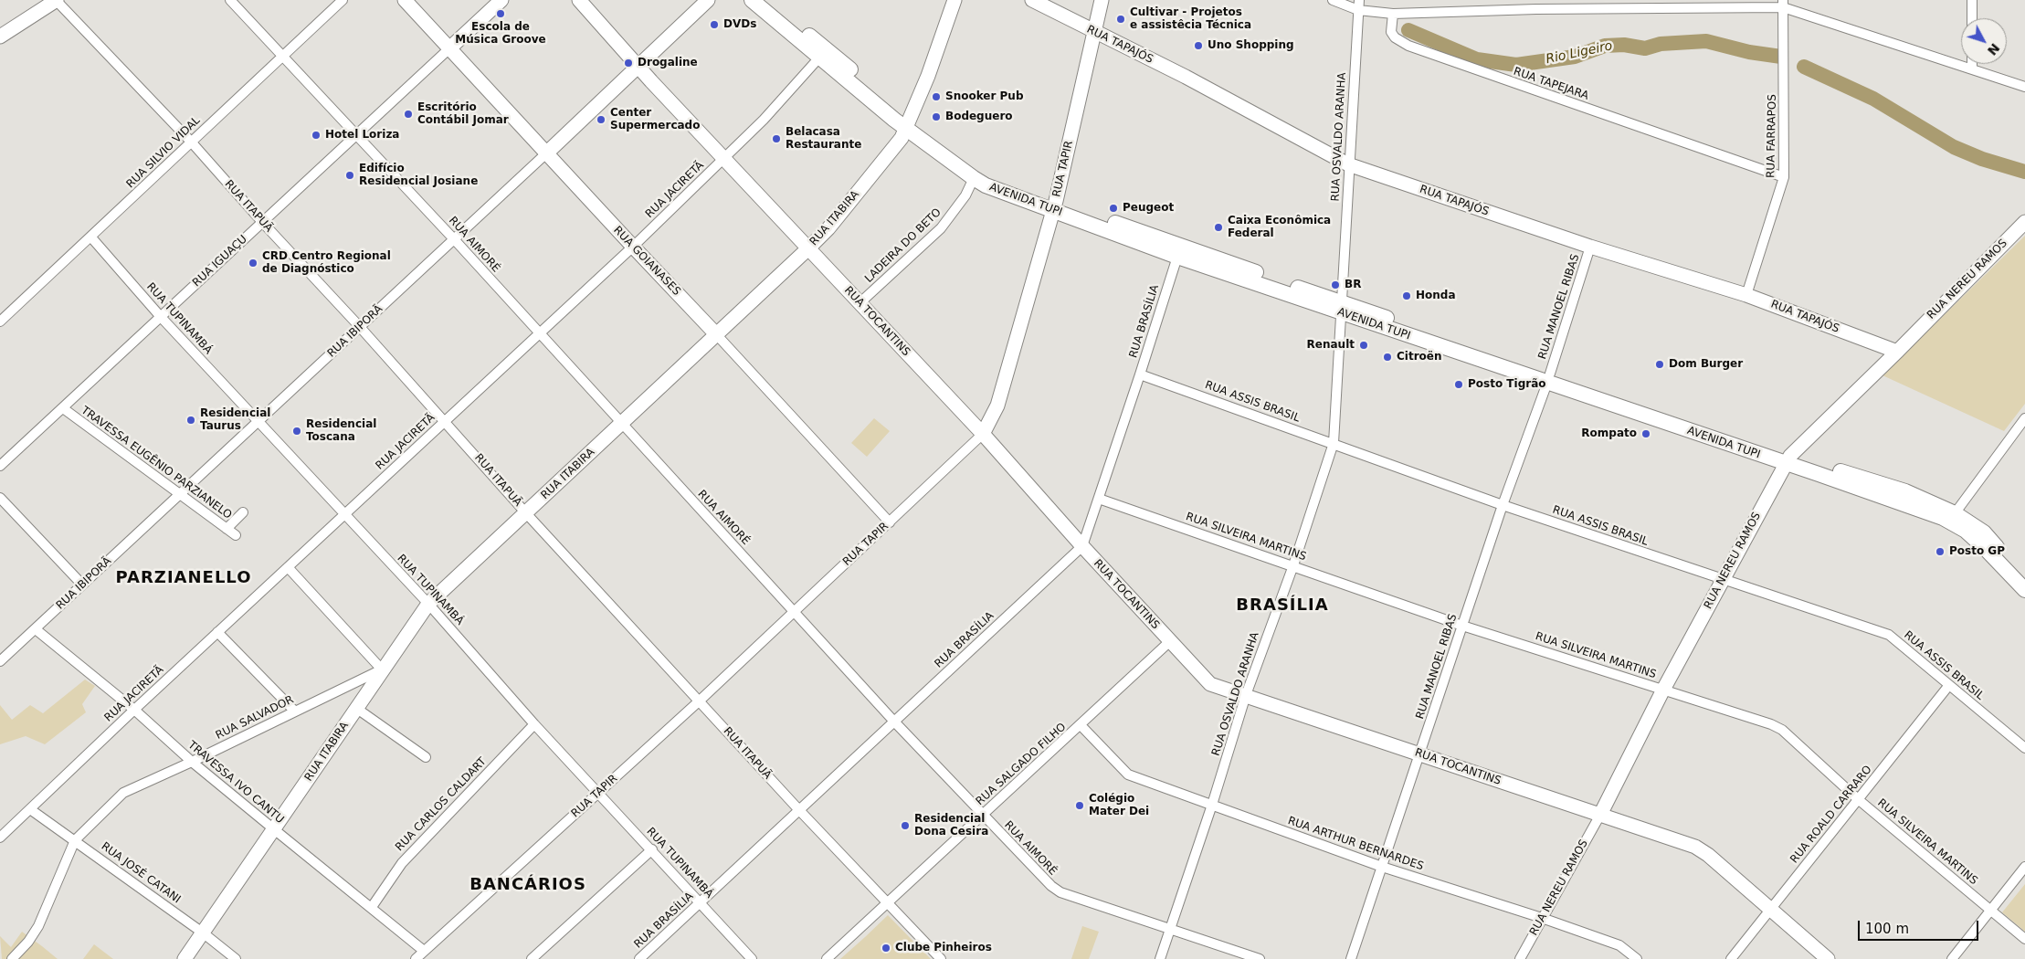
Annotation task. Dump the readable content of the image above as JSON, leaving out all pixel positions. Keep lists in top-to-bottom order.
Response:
{
  "streets": {
    "main road": ["AVENIDA TUPI"],
    "street": [
      "RUA TAPAJÓS",
      "RUA TAPEJARA",
      "RUA FARRAPOS",
      "RUA OSVALDO ARANHA",
      "RUA SILVIO VIDAL",
      "RUA TAPIR",
      "RUA JACIRETÃ",
      "RUA ITAPUÃ",
      "RUA ITABIRA",
      "RUA AIMORÉ",
      "LADEIRA DO BETO",
      "RUA IGUAÇU",
      "RUA GOIANASES",
      "RUA NEREU RAMOS",
      "RUA MANOEL RIBAS",
      "RUA TUPINAMBÁ",
      "RUA TOCANTINS",
      "RUA BRASÍLIA",
      "RUA IBIPORÃ",
      "RUA ASSIS BRASIL",
      "TRAVESSA EUGÊNIO PARZIANELO",
      "RUA SILVEIRA MARTINS",
      "RUA SALVADOR",
      "RUA SALGADO FILHO",
      "TRAVESSA IVO CANTU",
      "RUA CARLOS CALDART",
      "RUA ROALD CARRARO",
      "RUA ARTHUR BERNARDES",
      "RUA JOSÉ CATANI"
    ]
  },
  "crossings": [
    ["RUA TAPAJÓS", "RUA FARRAPOS"],
    ["RUA TAPAJÓS", "RUA OSVALDO ARANHA"],
    ["RUA TAPAJÓS", "RUA TAPIR"],
    ["RUA TAPAJÓS", "RUA NEREU RAMOS"],
    ["RUA TAPAJÓS", "RUA MANOEL RIBAS"],
    ["RUA TAPEJARA", "RUA FARRAPOS"],
    ["RUA OSVALDO ARANHA", "AVENIDA TUPI"],
    ["RUA OSVALDO ARANHA", "RUA AIMORÉ"],
    ["RUA OSVALDO ARANHA", "RUA TOCANTINS"],
    ["RUA OSVALDO ARANHA", "RUA ASSIS BRASIL"],
    ["RUA OSVALDO ARANHA", "RUA SILVEIRA MARTINS"],
    ["RUA OSVALDO ARANHA", "RUA ARTHUR BERNARDES"],
    ["RUA SILVIO VIDAL", "RUA ITAPUÃ"],
    ["RUA SILVIO VIDAL", "RUA AIMORÉ"],
    ["RUA SILVIO VIDAL", "RUA TUPINAMBÁ"],
    ["RUA TAPIR", "AVENIDA TUPI"],
    ["RUA TAPIR", "RUA ITAPUÃ"],
    ["RUA TAPIR", "RUA AIMORÉ"],
    ["RUA TAPIR", "RUA GOIANASES"],
    ["RUA TAPIR", "RUA TUPINAMBÁ"],
    ["RUA TAPIR", "RUA TOCANTINS"],
    ["RUA TAPIR", "TRAVESSA IVO CANTU"],
    ["RUA JACIRETÃ", "AVENIDA TUPI"],
    ["RUA JACIRETÃ", "RUA ITAPUÃ"],
    ["RUA JACIRETÃ", "RUA AIMORÉ"],
    ["RUA JACIRETÃ", "RUA GOIANASES"],
    ["RUA JACIRETÃ", "RUA TUPINAMBÁ"],
    ["RUA JACIRETÃ", "RUA TOCANTINS"],
    ["RUA JACIRETÃ", "TRAVESSA IVO CANTU"],
    ["RUA JACIRETÃ", "RUA JOSÉ CATANI"],
    ["AVENIDA TUPI", "RUA ITABIRA"],
    ["AVENIDA TUPI", "LADEIRA DO BETO"],
    ["AVENIDA TUPI", "RUA NEREU RAMOS"],
    ["AVENIDA TUPI", "RUA MANOEL RIBAS"],
    ["AVENIDA TUPI", "RUA BRASÍLIA"],
    ["RUA ITAPUÃ", "RUA ITABIRA"],
    ["RUA ITAPUÃ", "RUA IGUAÇU"],
    ["RUA ITAPUÃ", "RUA BRASÍLIA"],
    ["RUA ITAPUÃ", "RUA IBIPORÃ"],
    ["RUA ITAPUÃ", "RUA SALGADO FILHO"],
    ["RUA ITABIRA", "RUA AIMORÉ"],
    ["RUA ITABIRA", "RUA GOIANASES"],
    ["RUA ITABIRA", "RUA TUPINAMBÁ"],
    ["RUA ITABIRA", "RUA TOCANTINS"],
    ["RUA ITABIRA", "RUA SALVADOR"],
    ["RUA ITABIRA", "TRAVESSA IVO CANTU"],
    ["RUA ITABIRA", "RUA JOSÉ CATANI"],
    ["RUA AIMORÉ", "RUA IGUAÇU"],
    ["RUA AIMORÉ", "RUA BRASÍLIA"],
    ["RUA AIMORÉ", "RUA IBIPORÃ"],
    ["RUA AIMORÉ", "RUA SALGADO FILHO"],
    ["LADEIRA DO BETO", "RUA TOCANTINS"],
    ["RUA IGUAÇU", "RUA GOIANASES"],
    ["RUA IGUAÇU", "RUA TUPINAMBÁ"],
    ["RUA IGUAÇU", "TRAVESSA EUGÊNIO PARZIANELO"],
    ["RUA GOIANASES", "RUA IBIPORÃ"],
    ["RUA NEREU RAMOS", "RUA TOCANTINS"],
    ["RUA NEREU RAMOS", "RUA ASSIS BRASIL"],
    ["RUA NEREU RAMOS", "RUA SILVEIRA MARTINS"],
    ["RUA NEREU RAMOS", "RUA ARTHUR BERNARDES"],
    ["RUA MANOEL RIBAS", "RUA TOCANTINS"],
    ["RUA MANOEL RIBAS", "RUA ASSIS BRASIL"],
    ["RUA MANOEL RIBAS", "RUA SILVEIRA MARTINS"],
    ["RUA MANOEL RIBAS", "RUA ARTHUR BERNARDES"],
    ["RUA TUPINAMBÁ", "RUA BRASÍLIA"],
    ["RUA TUPINAMBÁ", "RUA IBIPORÃ"],
    ["RUA TUPINAMBÁ", "RUA CARLOS CALDART"],
    ["RUA TOCANTINS", "RUA BRASÍLIA"],
    ["RUA TOCANTINS", "RUA IBIPORÃ"],
    ["RUA TOCANTINS", "RUA SALGADO FILHO"],
    ["RUA TOCANTINS", "RUA ROALD CARRARO"],
    ["RUA BRASÍLIA", "RUA ASSIS BRASIL"],
    ["RUA BRASÍLIA", "RUA SILVEIRA MARTINS"],
    ["RUA IBIPORÃ", "TRAVESSA EUGÊNIO PARZIANELO"],
    ["RUA IBIPORÃ", "TRAVESSA IVO CANTU"],
    ["RUA ASSIS BRASIL", "RUA ROALD CARRARO"],
    ["RUA SILVEIRA MARTINS", "RUA ROALD CARRARO"],
    ["RUA SALVADOR", "TRAVESSA IVO CANTU"],
    ["RUA SALVADOR", "RUA JOSÉ CATANI"],
    ["RUA SALGADO FILHO", "RUA ARTHUR BERNARDES"],
    ["TRAVESSA IVO CANTU", "RUA CARLOS CALDART"]
  ],
  "districts": ["PARZIANELLO", "BRASÍLIA", "BANCÁRIOS"],
  "water": ["Rio Ligeiro"],
  "places": [
    "Escola de Música Groove",
    "Cultivar - Projetos e assistêcia Técnica",
    "DVDs",
    "Uno Shopping",
    "Drogaline",
    "Snooker Pub",
    "Escritório Contábil Jomar",
    "Bodeguero",
    "Center Supermercado",
    "Hotel Loriza",
    "Belacasa Restaurante",
    "Edifício Residencial Josiane",
    "Peugeot",
    "Caixa Econômica Federal",
    "CRD Centro Regional de Diagnóstico",
    "BR",
    "Honda",
    "Renault",
    "Citroën",
    "Dom Burger",
    "Posto Tigrão",
    "Residencial Taurus",
    "Residencial Toscana",
    "Rompato",
    "Posto GP",
    "Colégio Mater Dei",
    "Residencial Dona Cesira",
    "Clube Pinheiros"
  ],
  "scale_bar": "100 m",
  "north": "bottom right"
}
